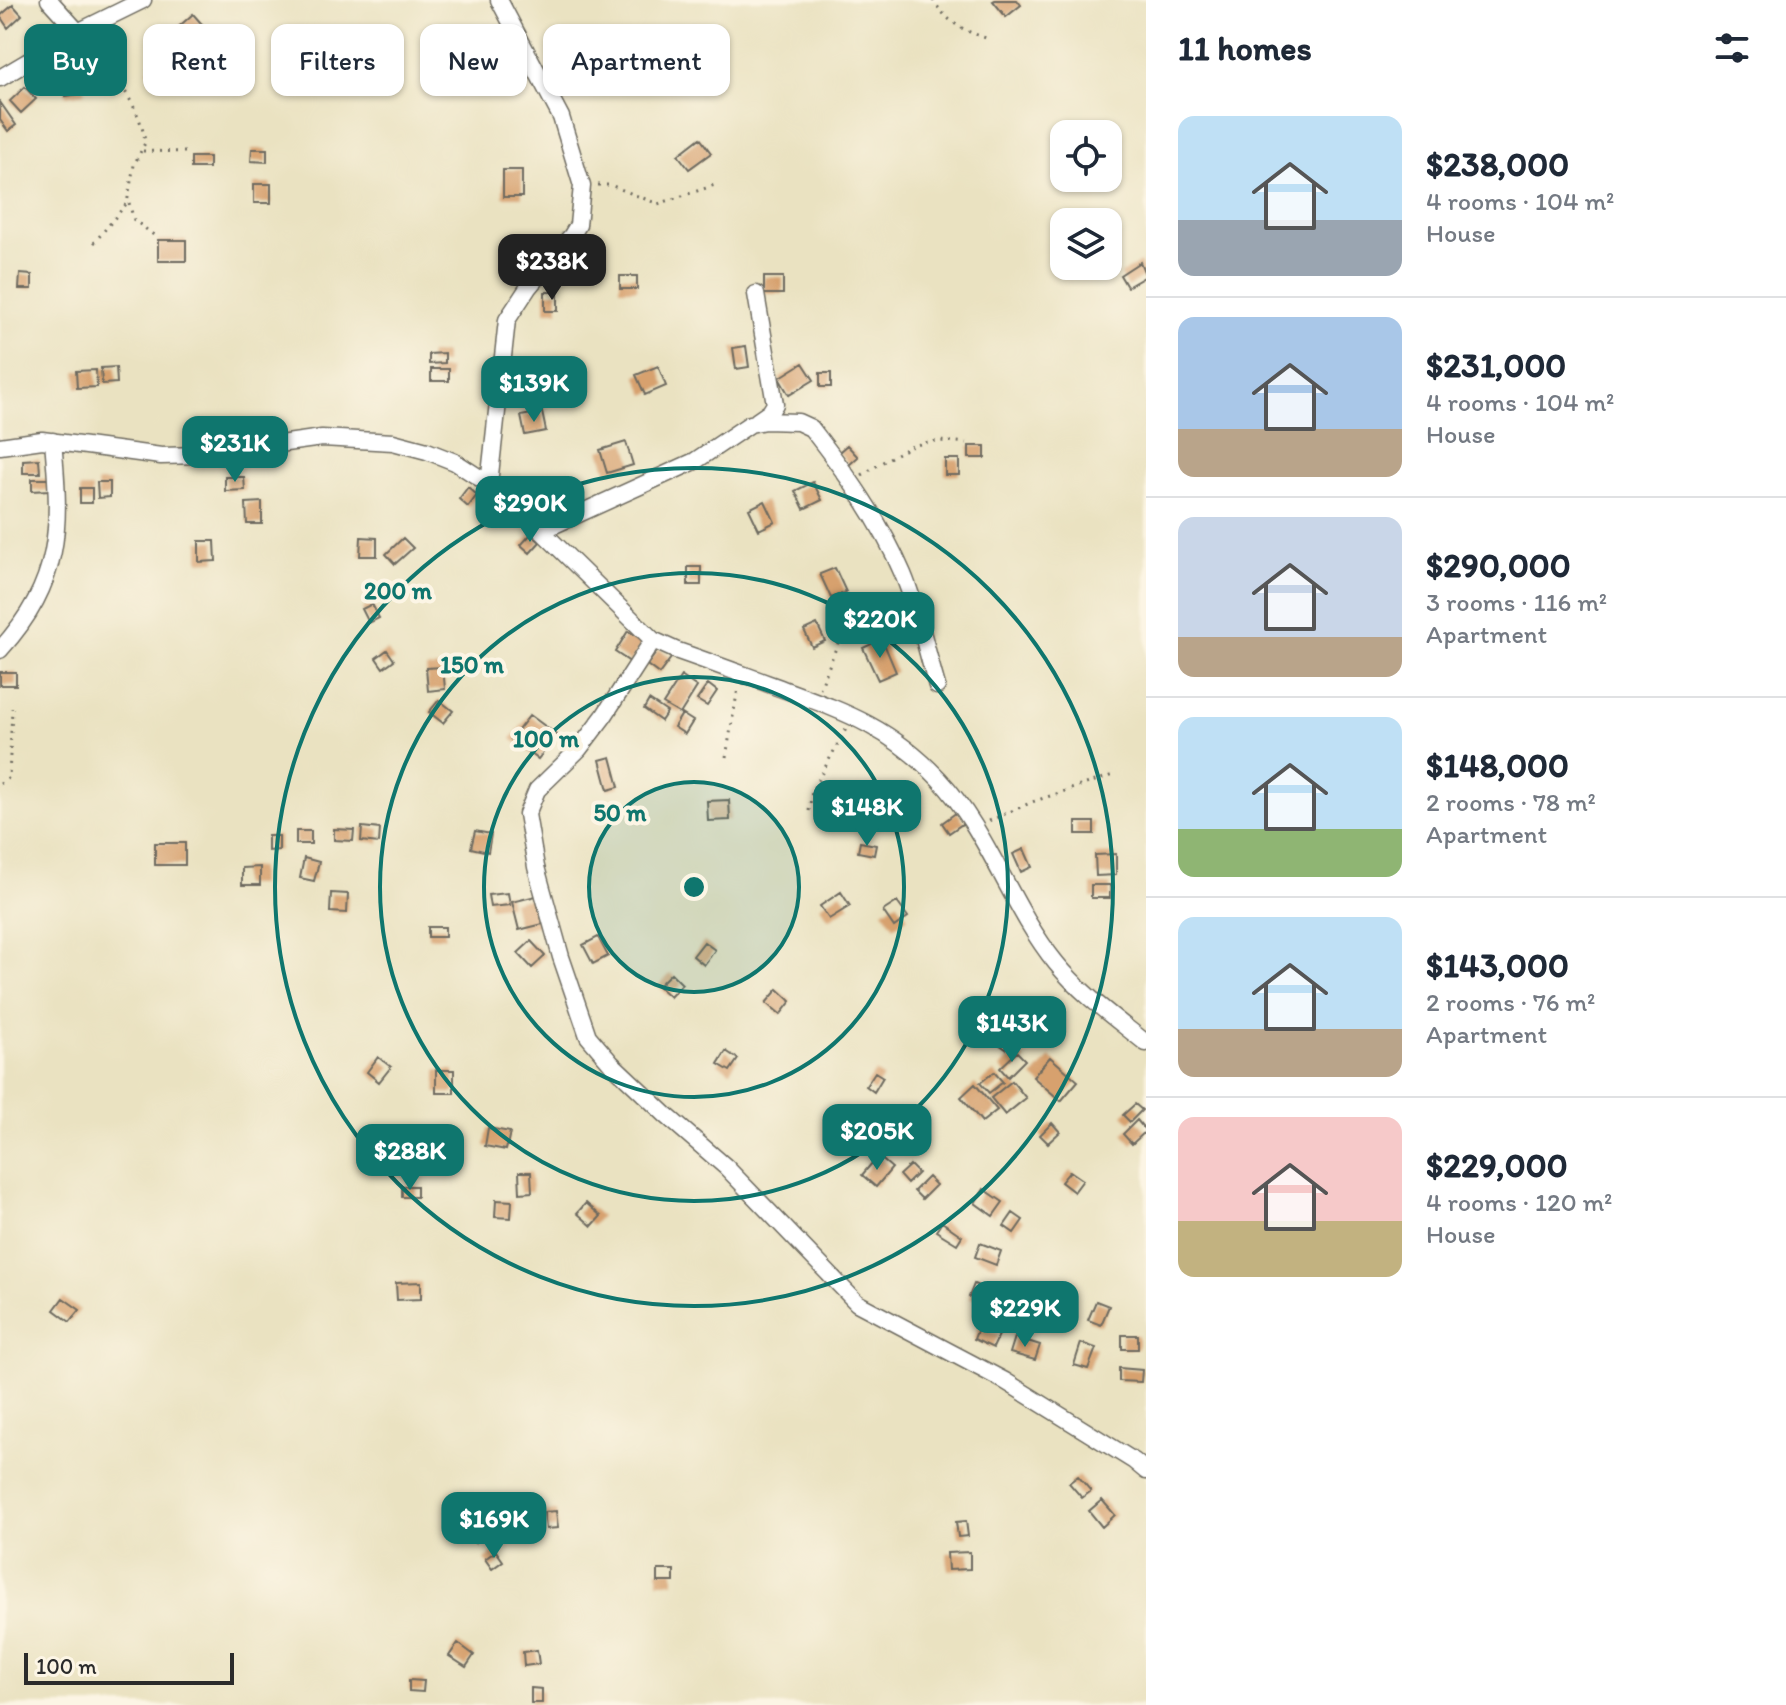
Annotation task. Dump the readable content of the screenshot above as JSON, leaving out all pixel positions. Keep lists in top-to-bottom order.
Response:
{
  "scale_bar": "100 m",
  "page": {
    "heading": "11 homes",
    "chip": [
      "Buy",
      "Rent",
      "Filters",
      "New",
      "Apartment"
    ],
    "list": [
      {
        "name": "$238,000",
        "note": "4 rooms · 104 m² · House"
      },
      {
        "name": "$231,000",
        "note": "4 rooms · 104 m² · House"
      },
      {
        "name": "$290,000",
        "note": "3 rooms · 116 m² · Apartment"
      },
      {
        "name": "$148,000",
        "note": "2 rooms · 78 m² · Apartment"
      },
      {
        "name": "$143,000",
        "note": "2 rooms · 76 m² · Apartment"
      },
      {
        "name": "$229,000",
        "note": "4 rooms · 120 m² · House"
      }
    ],
    "price": [
      "$238K",
      "$139K",
      "$231K",
      "$290K",
      "$220K",
      "$148K",
      "$143K",
      "$205K",
      "$288K",
      "$229K",
      "$169K"
    ],
    "scale": "100 m"
  },
  "rings": [
    "200 m",
    "150 m",
    "100 m",
    "50 m"
  ]
}
